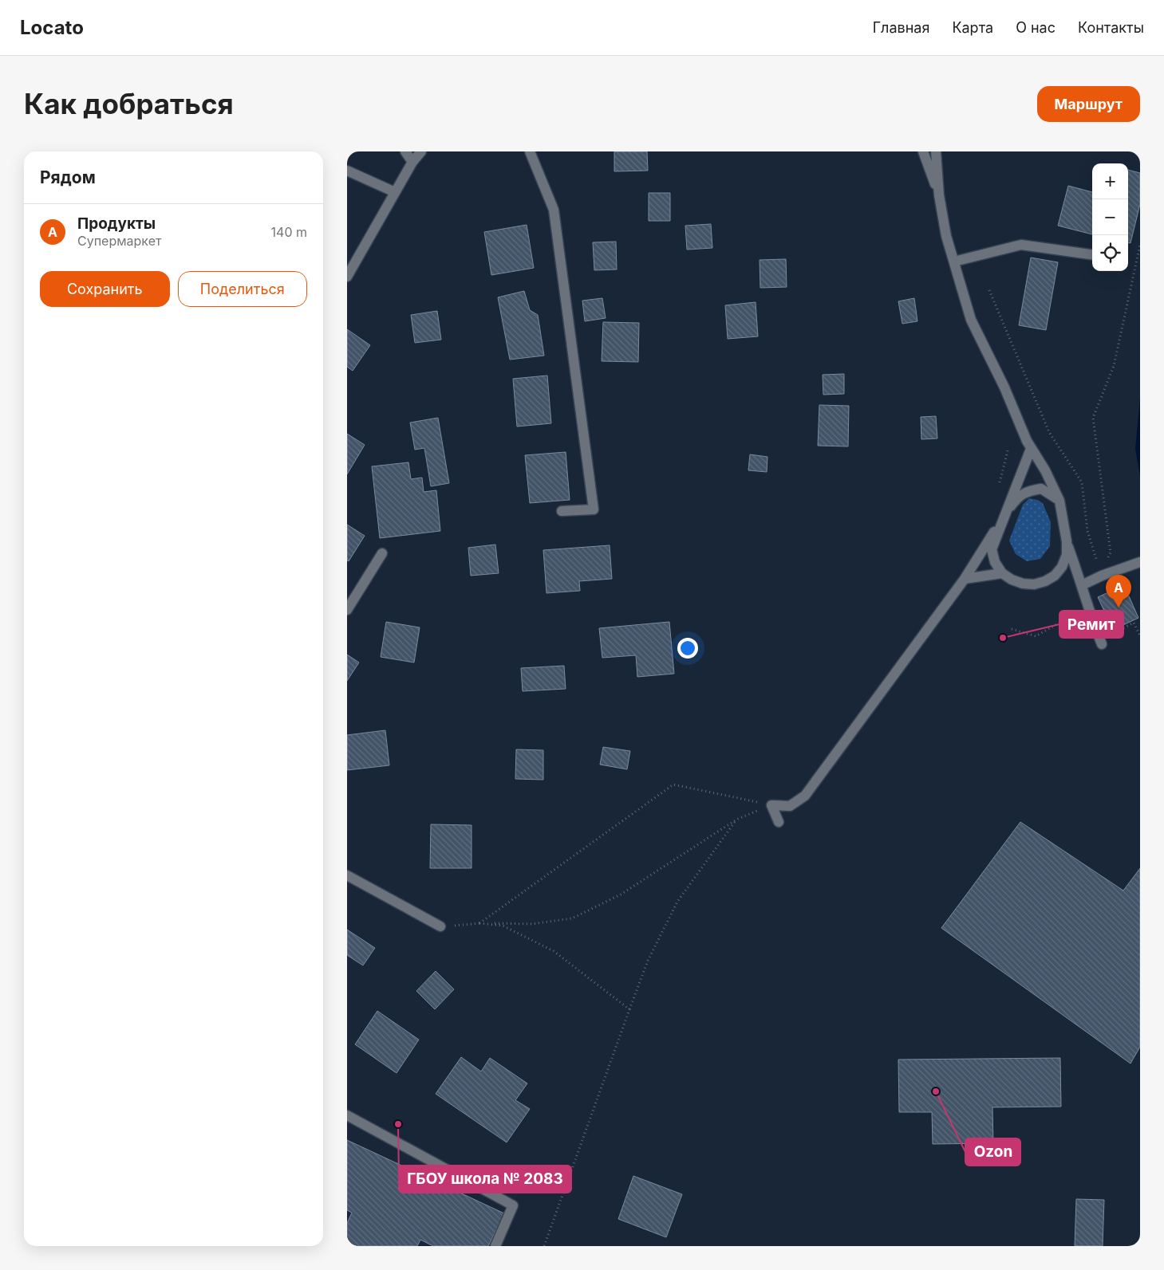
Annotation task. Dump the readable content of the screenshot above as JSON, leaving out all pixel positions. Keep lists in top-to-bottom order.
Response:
{
  "places": ["Ремит", "Ozon", "ГБОУ школа № 2083"],
  "page": {
    "header": "Locato",
    "nav": [
      "Главная",
      "Карта",
      "О нас",
      "Контакты"
    ],
    "buttons": [
      "Маршрут",
      ["Сохранить", "Поделиться"]
    ],
    "title": "Как добраться",
    "heading": "Рядом",
    "map_buttons": ["+", "−"],
    "list": [
      {
        "mark": "A",
        "name": "Продукты",
        "note": "Супермаркет",
        "value": "140 m"
      }
    ],
    "pins": "A"
  }
}
